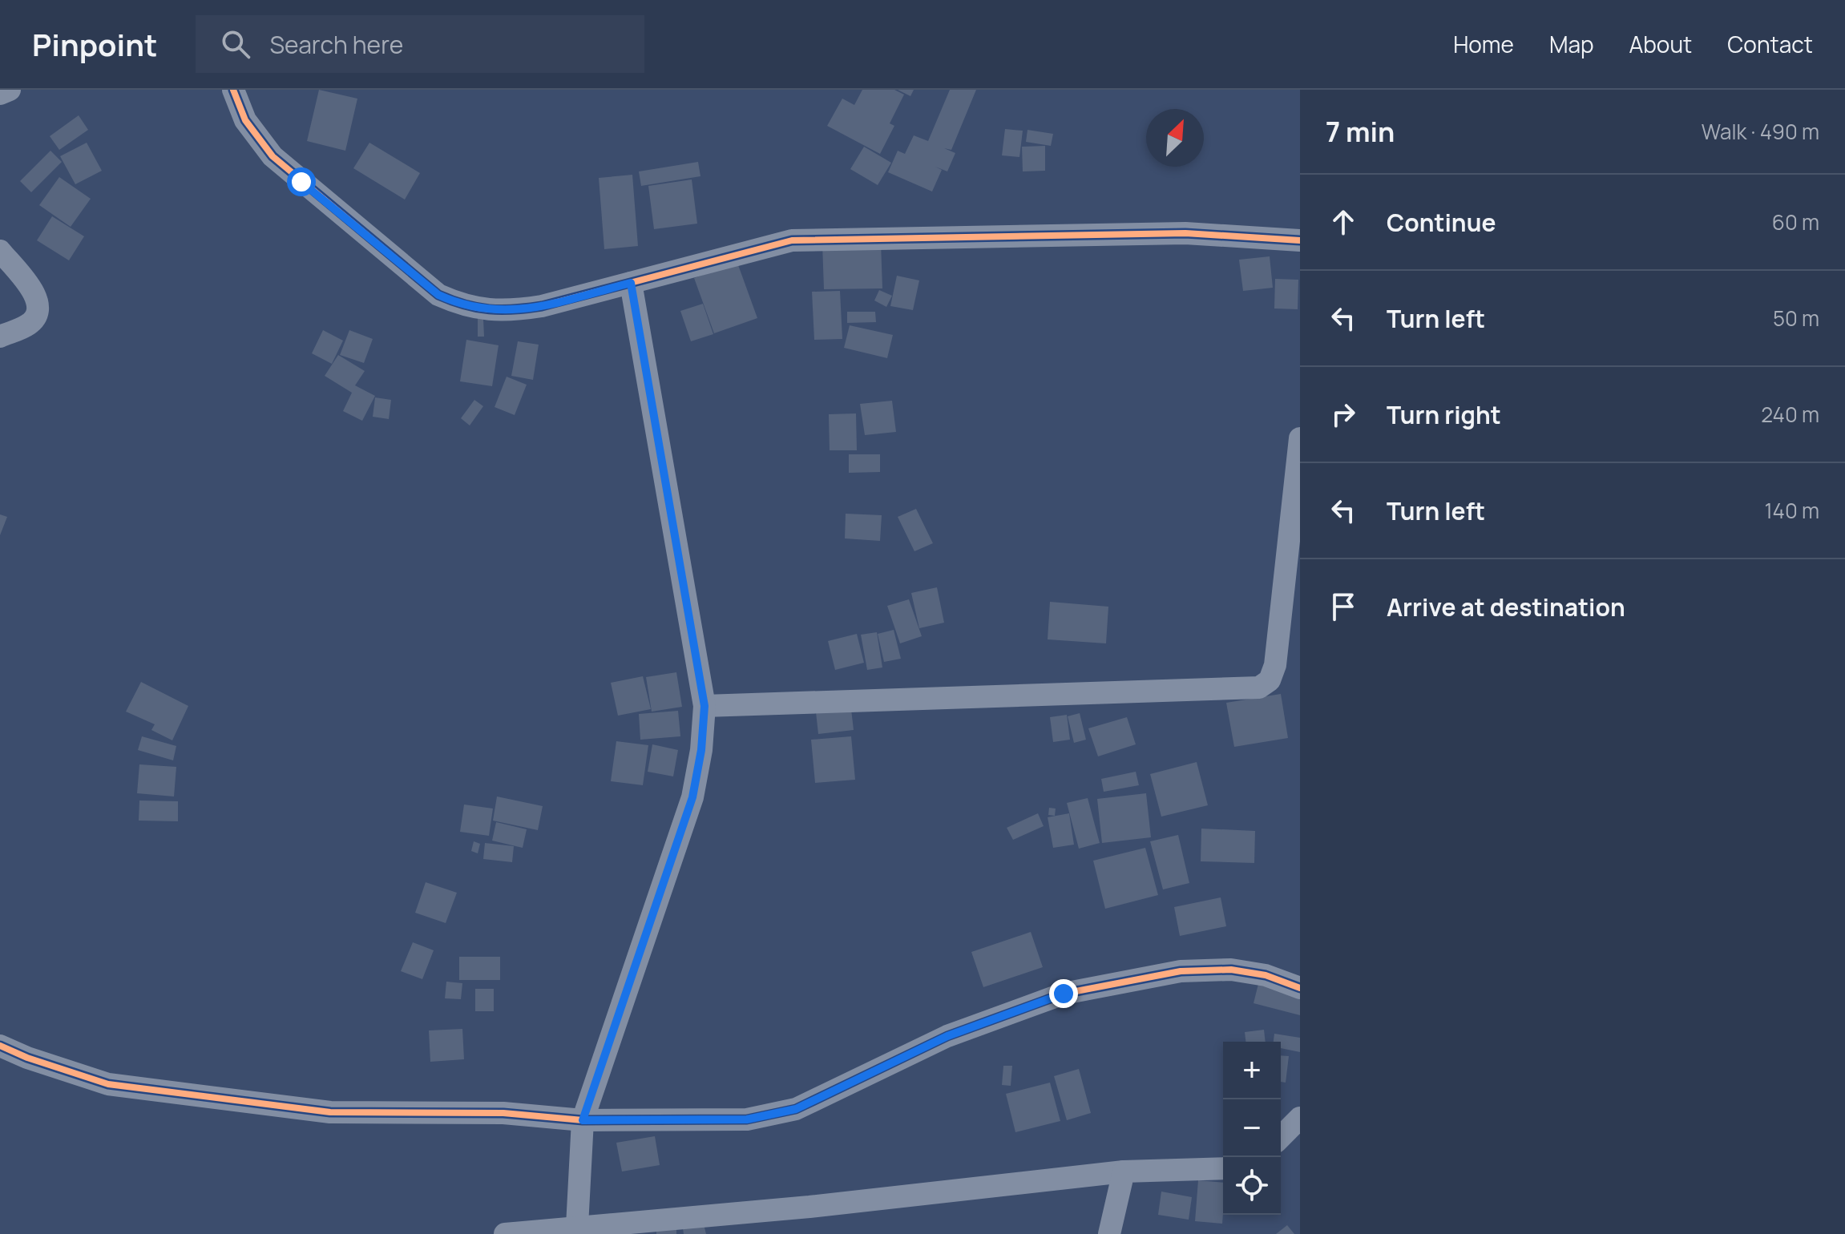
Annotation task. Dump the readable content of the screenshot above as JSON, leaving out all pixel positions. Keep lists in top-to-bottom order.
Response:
{
  "north": "top right",
  "page": {
    "header": "Pinpoint",
    "search": "Search here",
    "nav": [
      "Home",
      "Map",
      "About",
      "Contact"
    ],
    "heading": ["7 min", "Walk · 490 m"],
    "list": [
      ["Continue", "60 m"],
      ["Turn left", "50 m"],
      ["Turn right", "240 m"],
      ["Turn left", "140 m"],
      "Arrive at destination"
    ],
    "map_buttons": ["+", "−"]
  }
}
